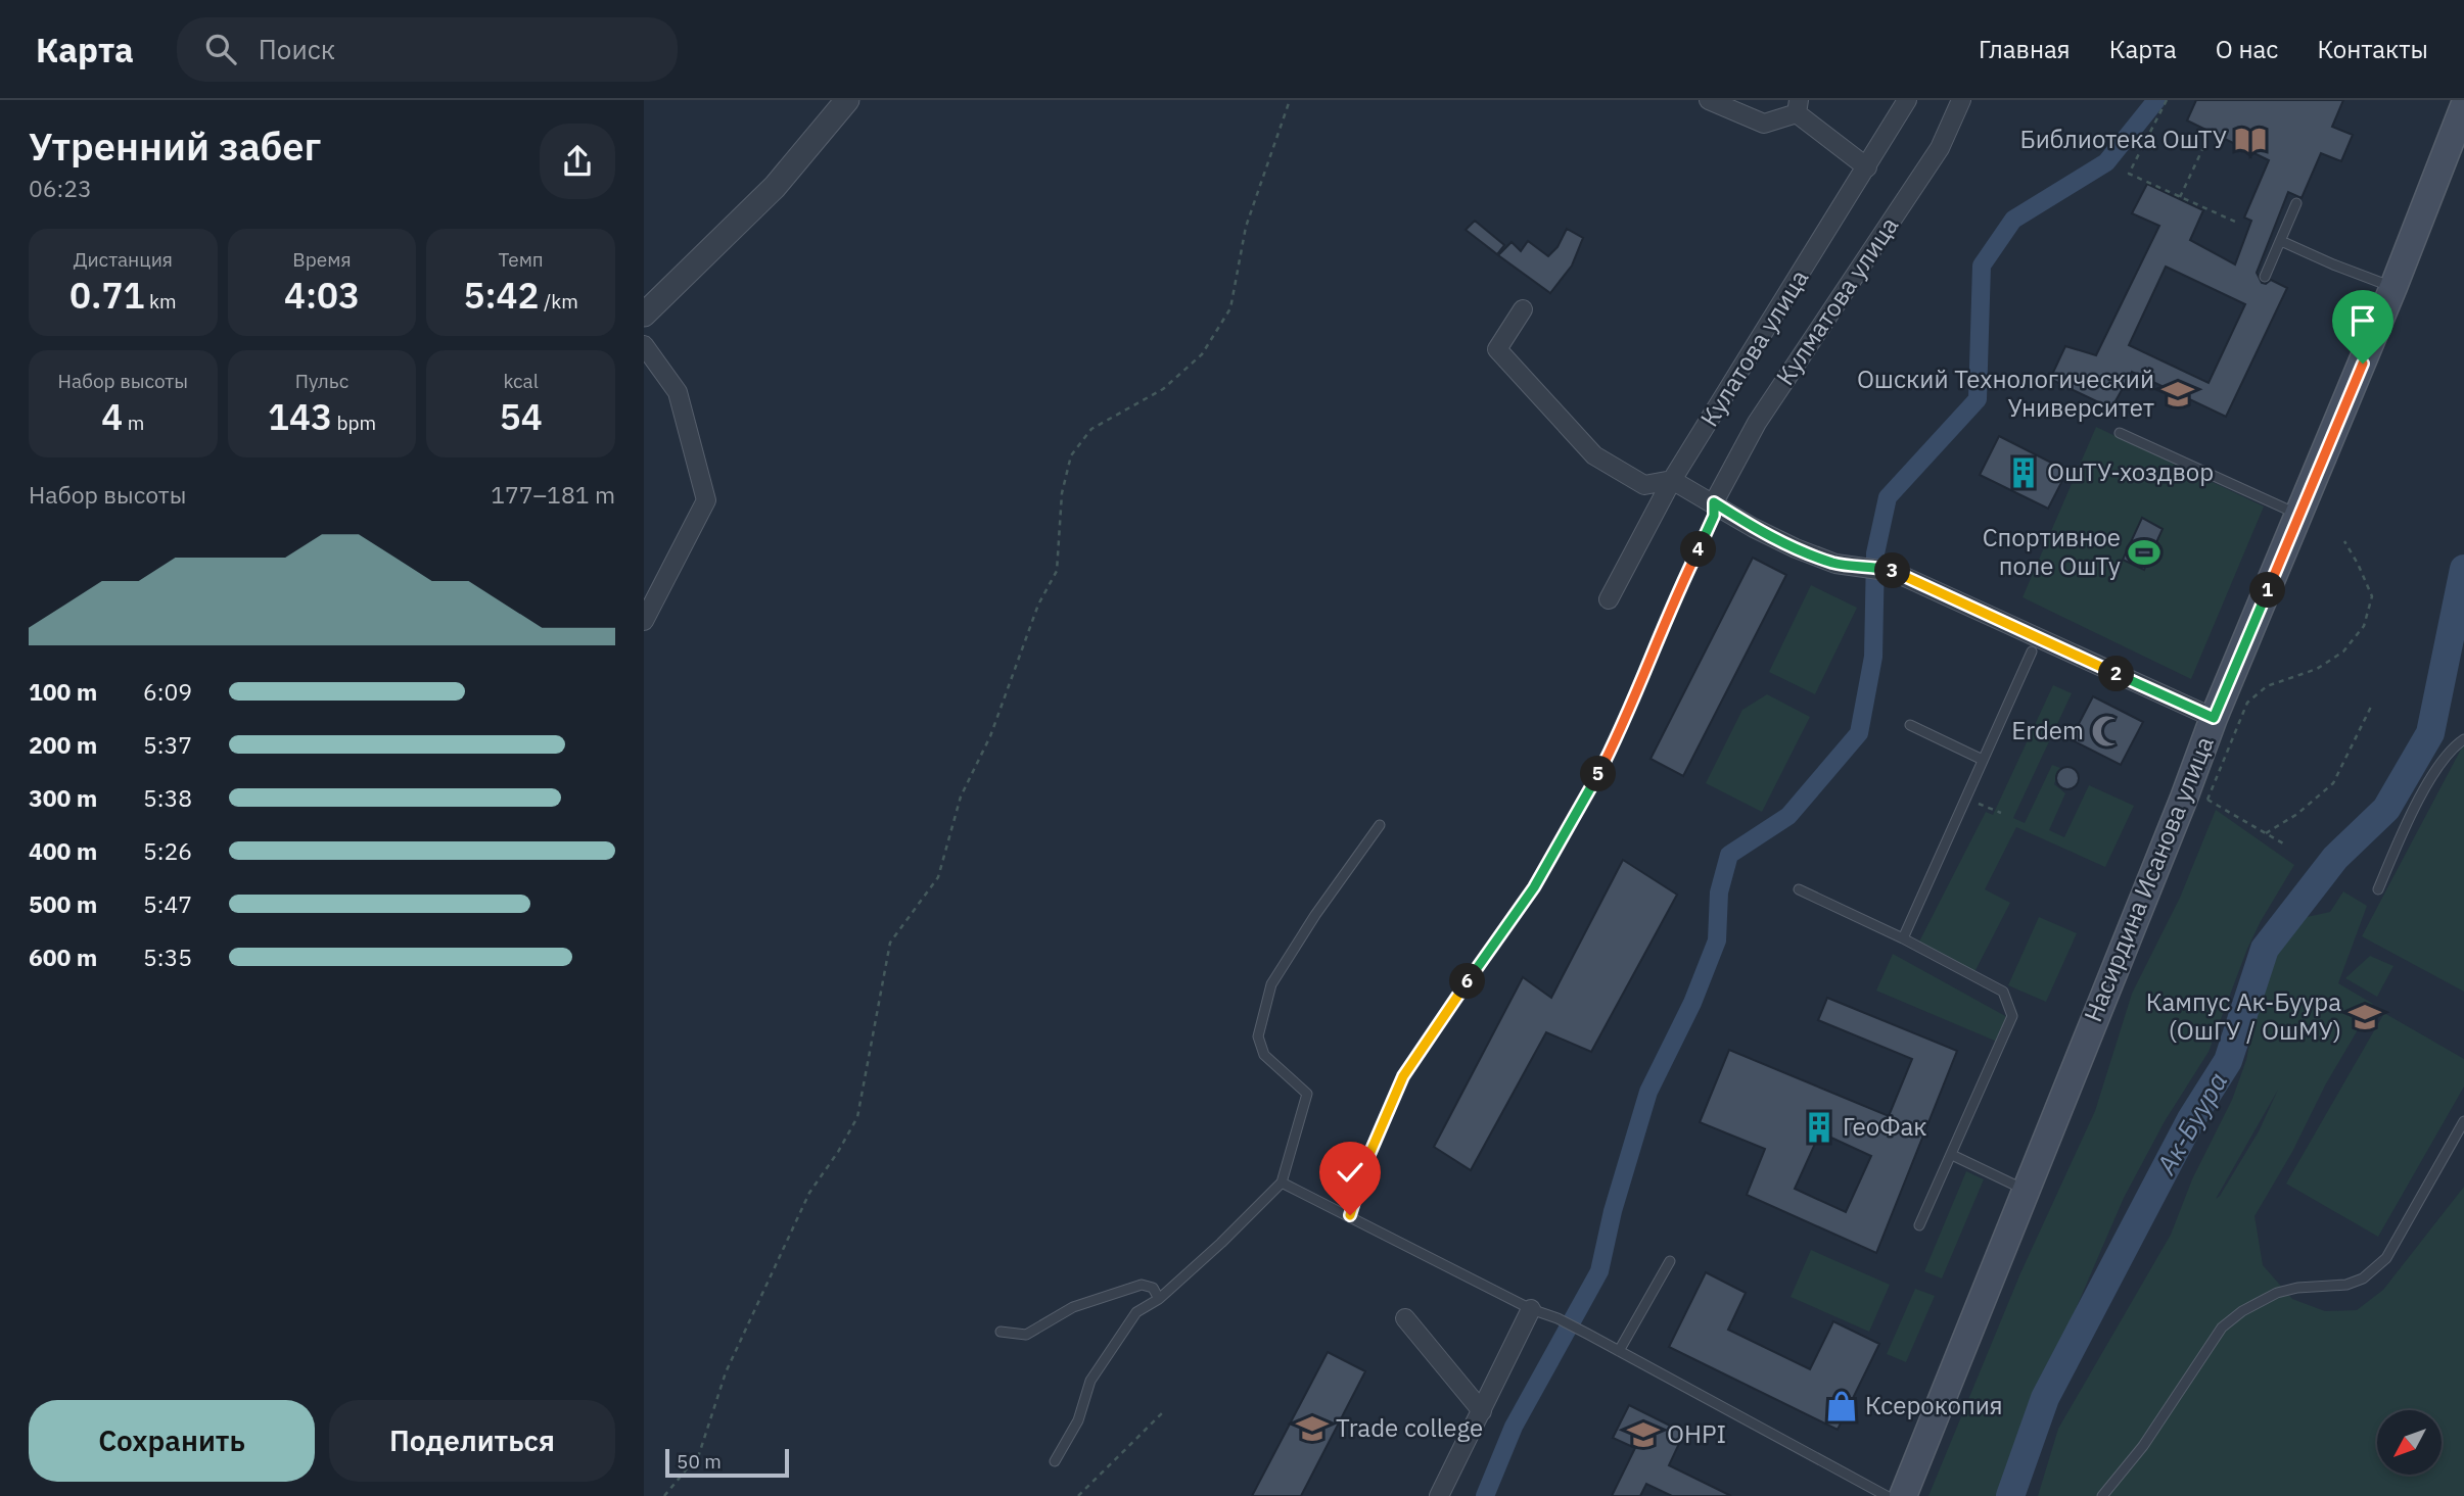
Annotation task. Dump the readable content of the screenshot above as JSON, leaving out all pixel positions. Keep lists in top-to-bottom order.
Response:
{
  "streets": {
    "main road": ["Насирдина Исанова улица"],
    "street": ["Кулматова улица", "Кулатова улица"]
  },
  "water": ["Ак-Буура"],
  "places": {
    "library": ["Библиотека ОшТУ"],
    "school or university": [
      "Ошский Технологический Университет",
      "Кампус Ак-Буура (ОшГУ / ОшМУ)",
      "Trade college",
      "OHPI"
    ],
    "building": ["ОшТУ-хоздвор", "ГеоФак"],
    "sports": ["Спортивное поле ОшТу"],
    "mosque": ["Erdem"],
    "shop": ["Ксерокопия"]
  },
  "scale_bar": "50 m",
  "north": "bottom left",
  "page": {
    "header": "Карта",
    "search": "Поиск",
    "nav": [
      "Главная",
      "Карта",
      "О нас",
      "Контакты"
    ],
    "heading": ["Утренний забег", "06:23"],
    "stats": [
      ["Дистанция", "0.71 km"],
      ["Время", "4:03"],
      ["Темп", "5:42 /km"],
      ["Набор высоты", "4 m"],
      ["Пульс", "143 bpm"],
      ["kcal", "54"]
    ],
    "chart": ["Набор высоты", "177–181 m"],
    "pins": [
      "4",
      "3",
      "1",
      "2",
      "5",
      "6"
    ],
    "list": [
      {
        "name": "100 m",
        "note": "6:09"
      },
      {
        "name": "200 m",
        "note": "5:37"
      },
      {
        "name": "300 m",
        "note": "5:38"
      },
      {
        "name": "400 m",
        "note": "5:26"
      },
      {
        "name": "500 m",
        "note": "5:47"
      },
      {
        "name": "600 m",
        "note": "5:35"
      }
    ],
    "buttons": ["Сохранить", "Поделиться"],
    "scale": "50 m"
  }
}
